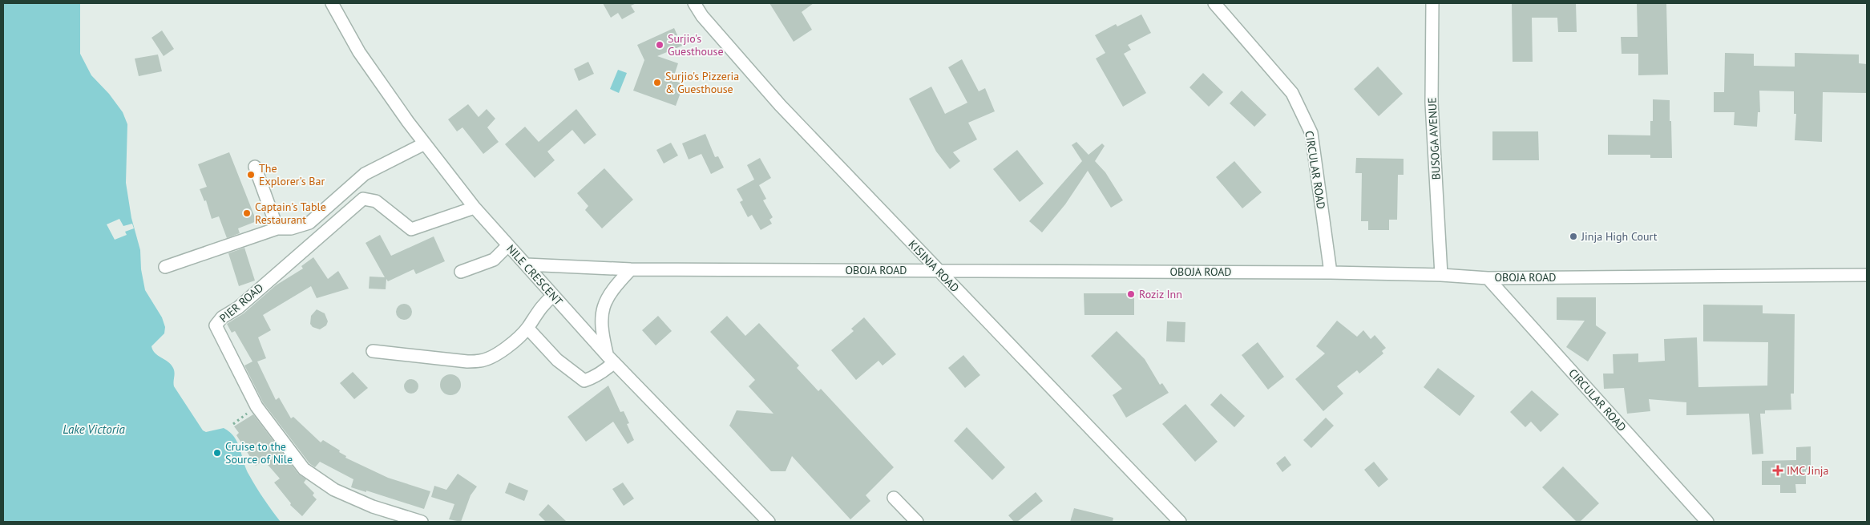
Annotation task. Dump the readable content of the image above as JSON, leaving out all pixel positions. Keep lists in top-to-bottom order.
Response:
{
  "streets": {
    "street": [
      "BUSOGA AVENUE",
      "CIRCULAR ROAD",
      "KISINJA ROAD",
      "OBOJA ROAD",
      "NILE CRESCENT",
      "PIER ROAD"
    ]
  },
  "crossings": [
    ["BUSOGA AVENUE", "OBOJA ROAD"],
    ["CIRCULAR ROAD", "OBOJA ROAD"],
    ["KISINJA ROAD", "OBOJA ROAD"],
    ["OBOJA ROAD", "NILE CRESCENT"],
    ["NILE CRESCENT", "PIER ROAD"]
  ],
  "water": ["Lake Victoria"],
  "places": {
    "other": [
      "Surjio's Guesthouse",
      "Surjio's Pizzeria & Guesthouse",
      "The Explorer's Bar",
      "Captain's Table Restaurant",
      "Jinja High Court",
      "Roziz Inn",
      "Cruise to the Source of Nile"
    ],
    "health": ["IMC Jinja"]
  }
}
